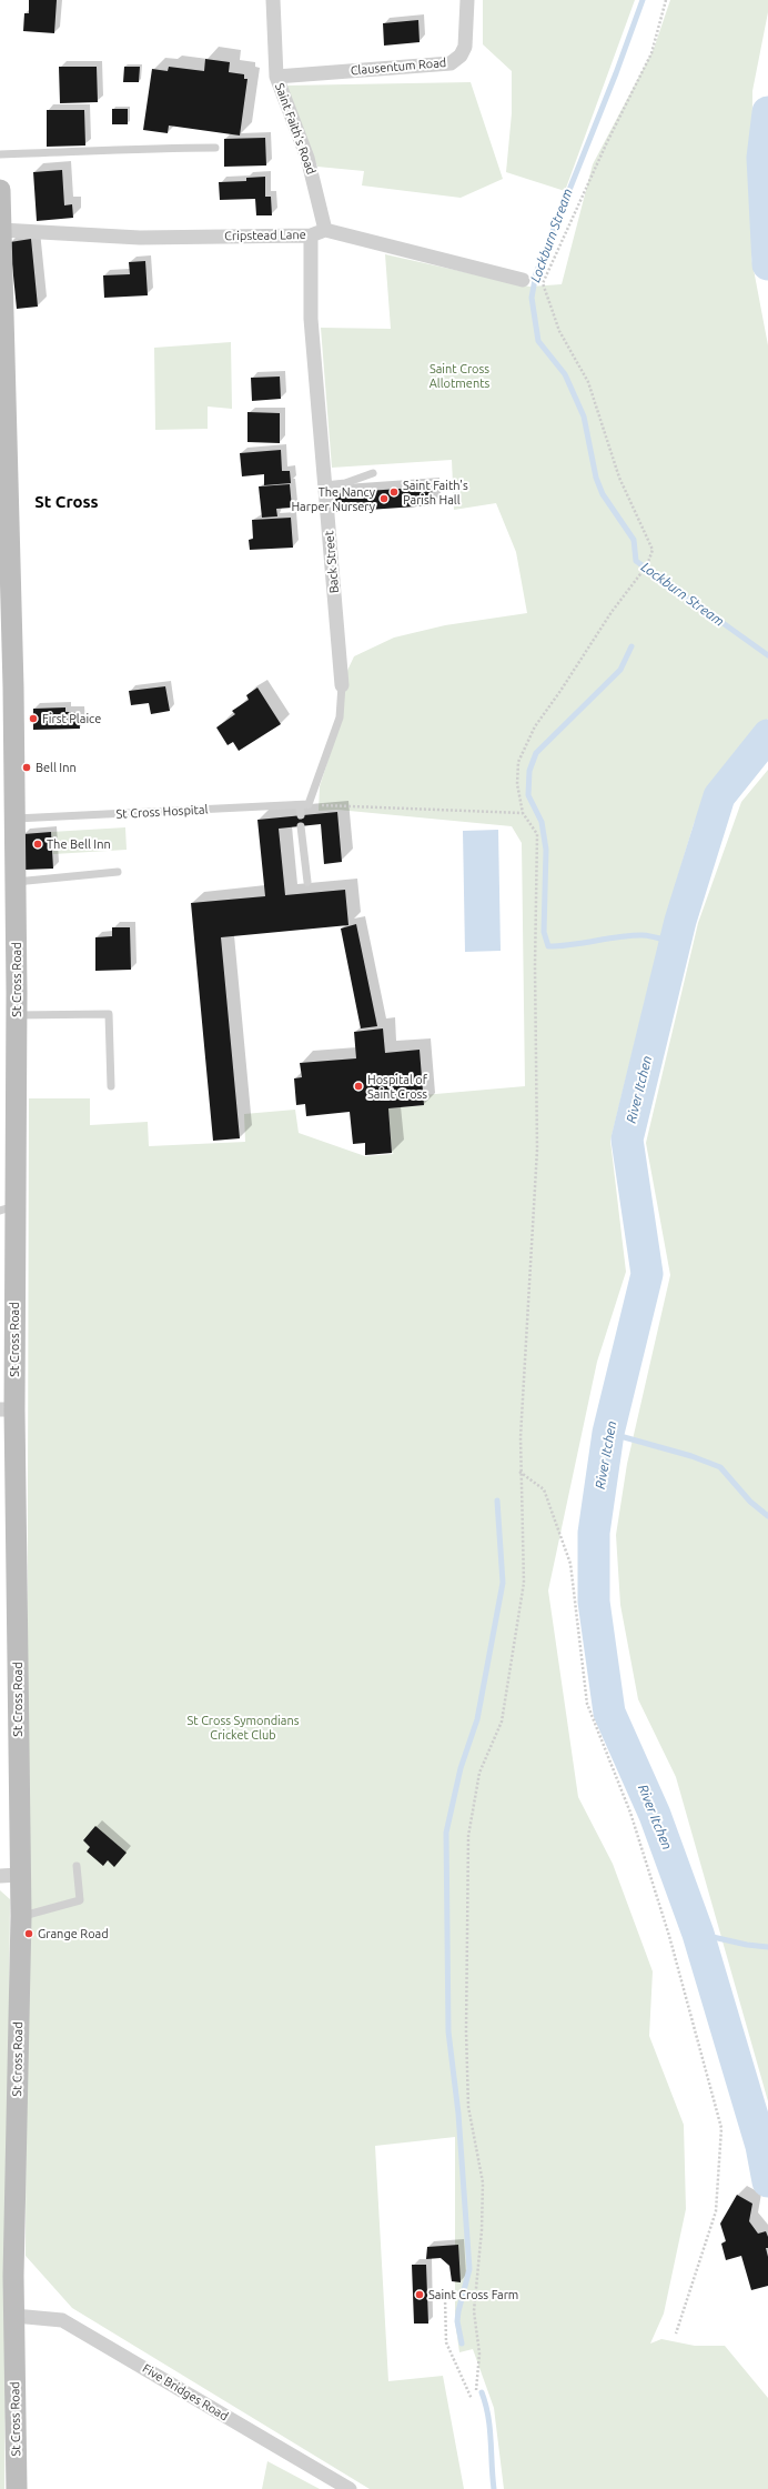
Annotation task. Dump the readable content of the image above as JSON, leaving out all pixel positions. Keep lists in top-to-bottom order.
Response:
{
  "streets": {
    "main road": ["St Cross Road"],
    "street": [
      "Clausentum Road",
      "Saint Faith's Road",
      "Cripstead Lane",
      "Back Street",
      "Five Bridges Road"
    ],
    "lane": ["St Cross Hospital"]
  },
  "crossings": [
    ["Clausentum Road", "Saint Faith's Road"],
    ["Saint Faith's Road", "Cripstead Lane"],
    ["Cripstead Lane", "Back Street"],
    ["Cripstead Lane", "St Cross Road"],
    ["Back Street", "St Cross Hospital"],
    ["St Cross Hospital", "St Cross Road"],
    ["St Cross Road", "Five Bridges Road"]
  ],
  "districts": ["St Cross"],
  "water": ["Lockburn Stream", "River Itchen"],
  "parks": ["Saint Cross Allotments", "St Cross Symondians Cricket Club"],
  "places": [
    "Saint Faith's Parish Hall",
    "The Nancy Harper Nursery",
    "First Plaice",
    "Bell Inn",
    "The Bell Inn",
    "Hospital of Saint Cross",
    "Grange Road",
    "Saint Cross Farm"
  ]
}
